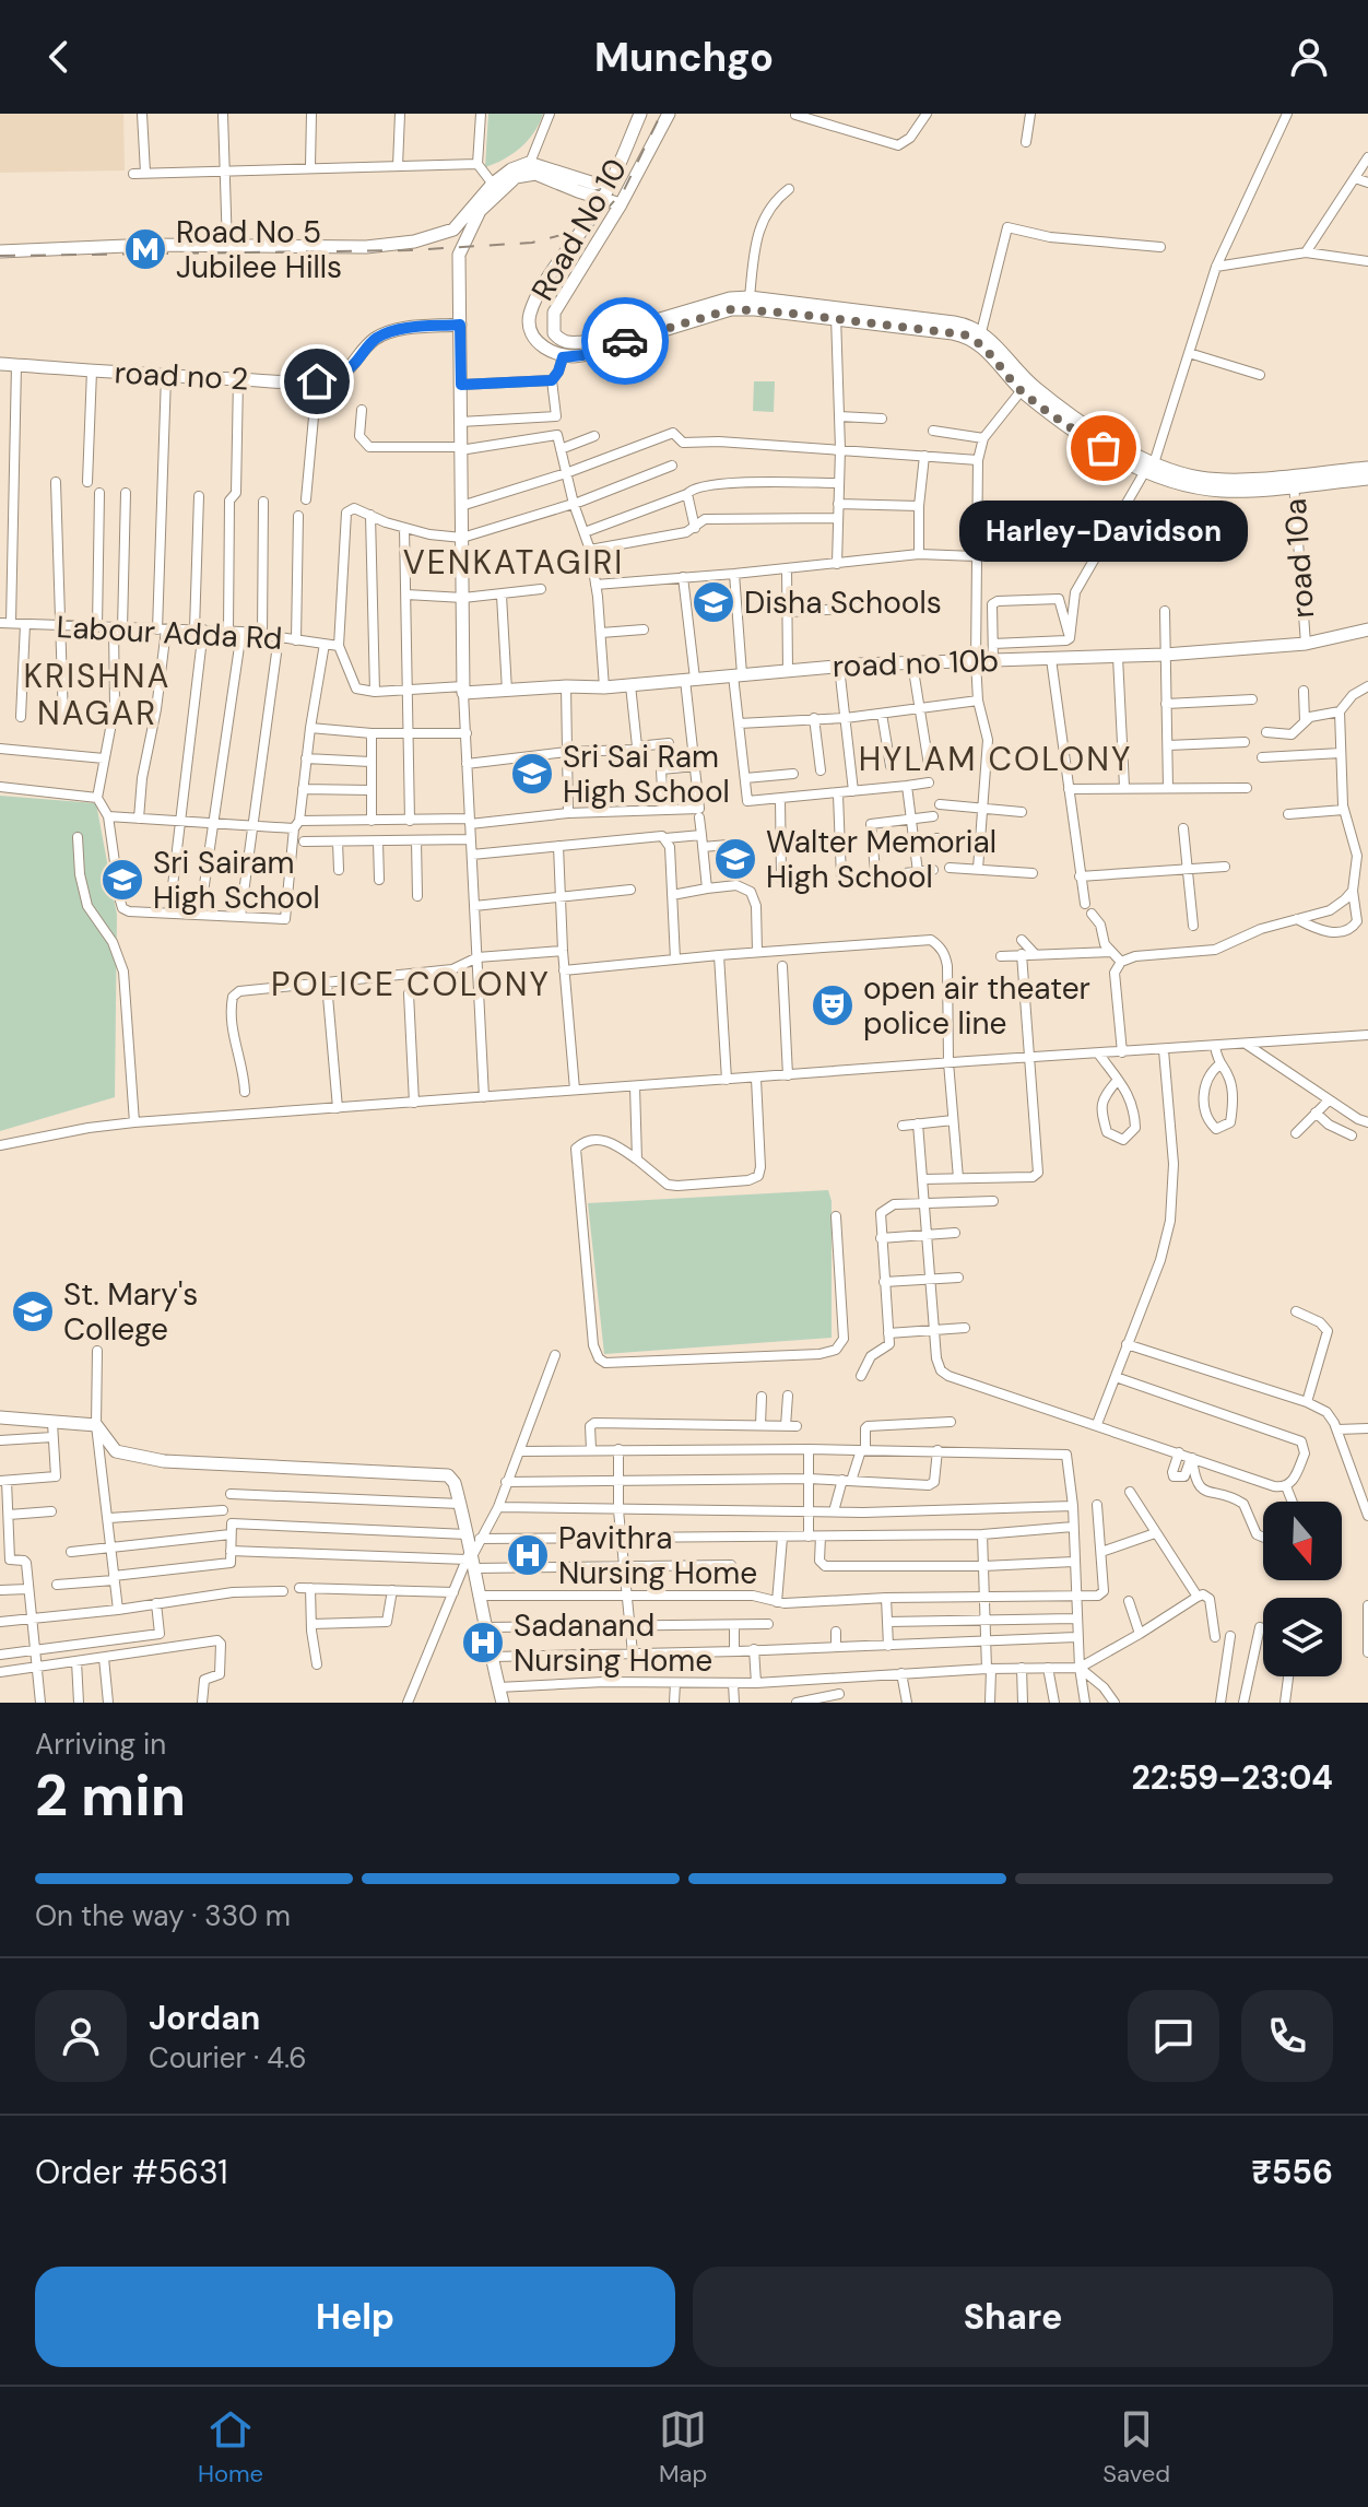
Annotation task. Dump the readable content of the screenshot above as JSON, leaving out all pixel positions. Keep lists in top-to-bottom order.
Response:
{
  "streets": {
    "main road": ["Road No 10", "road no 2", "road no 10b"],
    "street": ["road 10a", "Labour Adda Rd"]
  },
  "crossings": [
    ["Road No 10", "road 10a"],
    ["road 10a", "road no 10b"]
  ],
  "districts": [
    "VENKATAGIRI",
    "KRISHNA NAGAR",
    "HYLAM COLONY",
    "POLICE COLONY"
  ],
  "places": {
    "metro station": ["Road No 5 Jubilee Hills"],
    "other": ["Harley-Davidson"],
    "school or university": [
      "Disha Schools",
      "Sri Sai Ram High School",
      "Walter Memorial High School",
      "Sri Sairam High School",
      "St. Mary's College"
    ],
    "theatre": ["open air theater police line"],
    "hospital": ["Pavithra Nursing Home", "Sadanand Nursing Home"]
  },
  "north": "bottom",
  "page": {
    "header": "Munchgo",
    "bubble": "Harley-Davidson",
    "heading": ["2 min", "Arriving in", "22:59–23:04"],
    "panel": [
      "Jordan",
      "Courier · 4.6",
      "Order #5631",
      "₹556"
    ],
    "bar": "On the way · 330 m",
    "buttons": ["Help", "Share"],
    "tabs": ["Home", "Map", "Saved"]
  }
}
